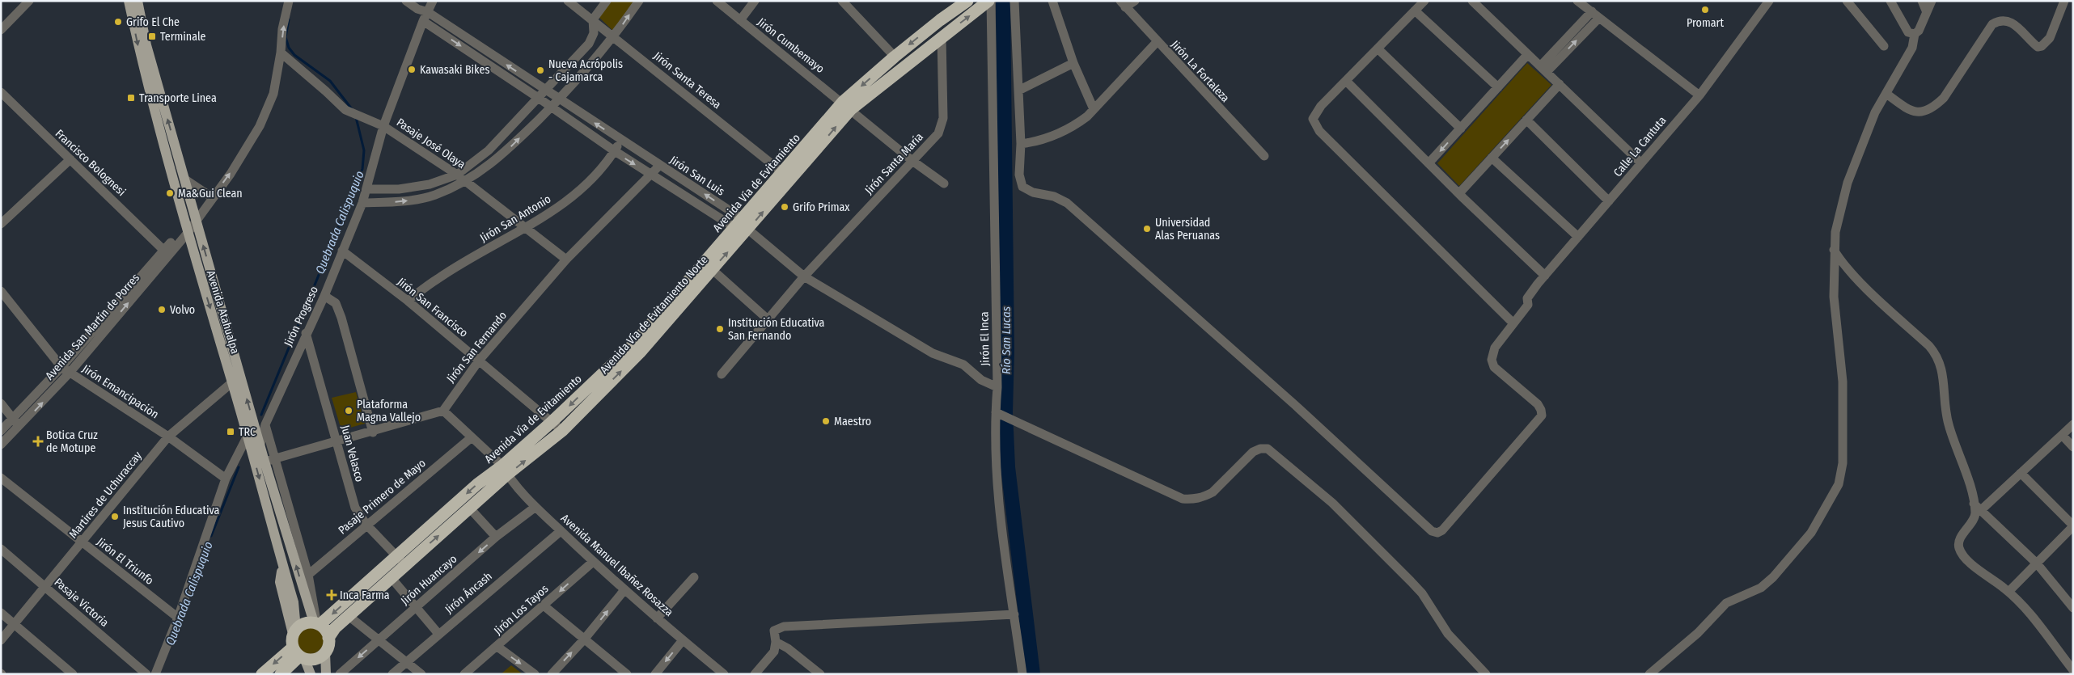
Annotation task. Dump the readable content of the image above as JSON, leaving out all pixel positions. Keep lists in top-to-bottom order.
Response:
{
  "streets": {
    "highway": ["Avenida Vía de Evitamiento", "Avenida Vía de Evitamiento Norte"],
    "main road": ["Avenida Atahualpa"],
    "street": [
      "Jirón Cumbemayo",
      "Jirón La Fortaleza",
      "Jirón Santa Teresa",
      "Pasaje José Olaya",
      "Calle La Cantuta",
      "Francisco Bolognesi",
      "Jirón Santa María",
      "Jirón San Luis",
      "Jirón San Antonio",
      "Jirón San Francisco",
      "Jirón Progreso",
      "Avenida San Martín de Porres",
      "Jirón El Inca",
      "Jirón San Fernando",
      "Jirón Emancipación",
      "Juan Velasco",
      "Martires de Uchuraccay",
      "Pasaje Primero de Mayo",
      "Jirón El Triunfo",
      "Avenida Manuel Ibañez Rosazza",
      "Jirón Huancayo",
      "Jirón Áncash",
      "Pasaje Victoria",
      "Jirón Los Tayos"
    ]
  },
  "crossings": [
    ["Jirón Cumbemayo", "Jirón Santa María"],
    ["Jirón Cumbemayo", "Avenida Vía de Evitamiento"],
    ["Jirón Santa Teresa", "Avenida Vía de Evitamiento"],
    ["Pasaje José Olaya", "Jirón San Antonio"],
    ["Pasaje José Olaya", "Jirón Progreso"],
    ["Pasaje José Olaya", "Avenida San Martín de Porres"],
    ["Pasaje José Olaya", "Jirón San Fernando"],
    ["Francisco Bolognesi", "Avenida San Martín de Porres"],
    ["Jirón San Luis", "Avenida Vía de Evitamiento"],
    ["Jirón San Luis", "Jirón San Antonio"],
    ["Jirón San Luis", "Avenida Vía de Evitamiento Norte"],
    ["Jirón San Luis", "Jirón Progreso"],
    ["Jirón San Luis", "Jirón San Fernando"],
    ["Avenida Vía de Evitamiento", "Jirón San Francisco"],
    ["Avenida Vía de Evitamiento", "Avenida Atahualpa"],
    ["Avenida Vía de Evitamiento", "Avenida Vía de Evitamiento Norte"],
    ["Avenida Vía de Evitamiento", "Juan Velasco"],
    ["Avenida Vía de Evitamiento", "Avenida Manuel Ibañez Rosazza"],
    ["Jirón San Antonio", "Jirón San Francisco"],
    ["Jirón San Francisco", "Avenida Vía de Evitamiento Norte"],
    ["Jirón San Francisco", "Jirón Progreso"],
    ["Jirón San Francisco", "Jirón San Fernando"],
    ["Avenida Atahualpa", "Avenida Vía de Evitamiento Norte"],
    ["Avenida Atahualpa", "Jirón Progreso"],
    ["Avenida Atahualpa", "Avenida San Martín de Porres"],
    ["Avenida Atahualpa", "Martires de Uchuraccay"],
    ["Avenida Atahualpa", "Pasaje Primero de Mayo"],
    ["Avenida Vía de Evitamiento Norte", "Juan Velasco"],
    ["Avenida Vía de Evitamiento Norte", "Avenida Manuel Ibañez Rosazza"],
    ["Jirón Progreso", "Juan Velasco"],
    ["Avenida San Martín de Porres", "Jirón Emancipación"],
    ["Jirón San Fernando", "Avenida Manuel Ibañez Rosazza"],
    ["Jirón Emancipación", "Martires de Uchuraccay"],
    ["Juan Velasco", "Pasaje Primero de Mayo"],
    ["Martires de Uchuraccay", "Jirón El Triunfo"],
    ["Martires de Uchuraccay", "Pasaje Victoria"],
    ["Pasaje Primero de Mayo", "Avenida Manuel Ibañez Rosazza"],
    ["Avenida Manuel Ibañez Rosazza", "Jirón Huancayo"],
    ["Avenida Manuel Ibañez Rosazza", "Jirón Áncash"],
    ["Avenida Manuel Ibañez Rosazza", "Jirón Los Tayos"]
  ],
  "one_way": ["Avenida Vía de Evitamiento", "Avenida Vía de Evitamiento Norte", "Jirón Huancayo"],
  "water": ["Quebrada Calispuquio", "Río San Lucas"],
  "places": {
    "other": [
      "Promart",
      "Grifo El Che",
      "Kawasaki Bikes",
      "Nueva Acrópolis - Cajamarca",
      "Ma&Gui Clean",
      "Grifo Primax",
      "Universidad Alas Peruanas",
      "Volvo",
      "Institución Educativa San Fernando",
      "Plataforma Magna Vallejo",
      "Maestro",
      "Institución Educativa Jesus Cautivo"
    ],
    "transit": ["Terminale", "Transporte Linea", "TRC"],
    "health": ["Botica Cruz de Motupe", "Inca Farma"]
  }
}
